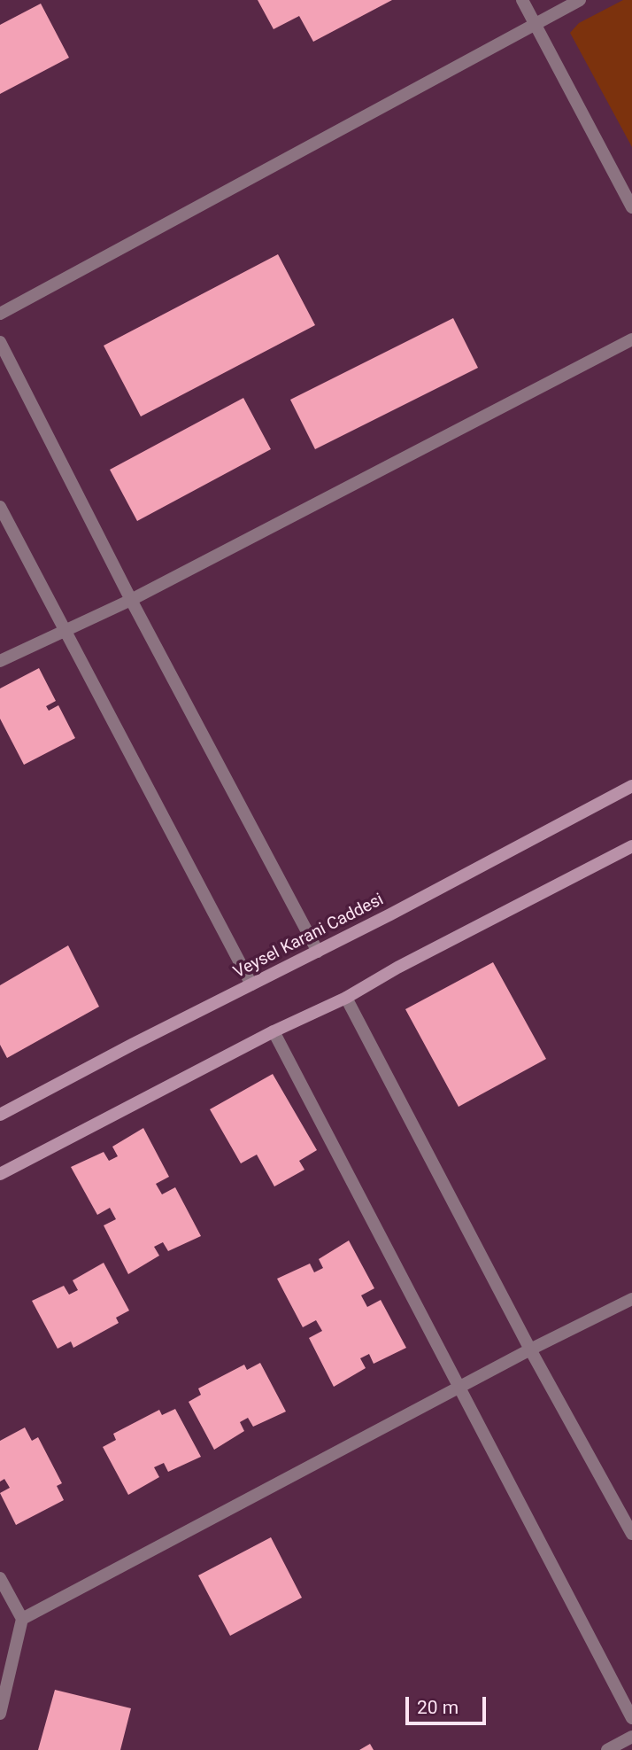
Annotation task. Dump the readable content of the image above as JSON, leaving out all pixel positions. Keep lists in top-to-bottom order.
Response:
{
  "streets": {
    "main road": ["Veysel Karani Caddesi"]
  },
  "scale_bar": "20 m"
}
